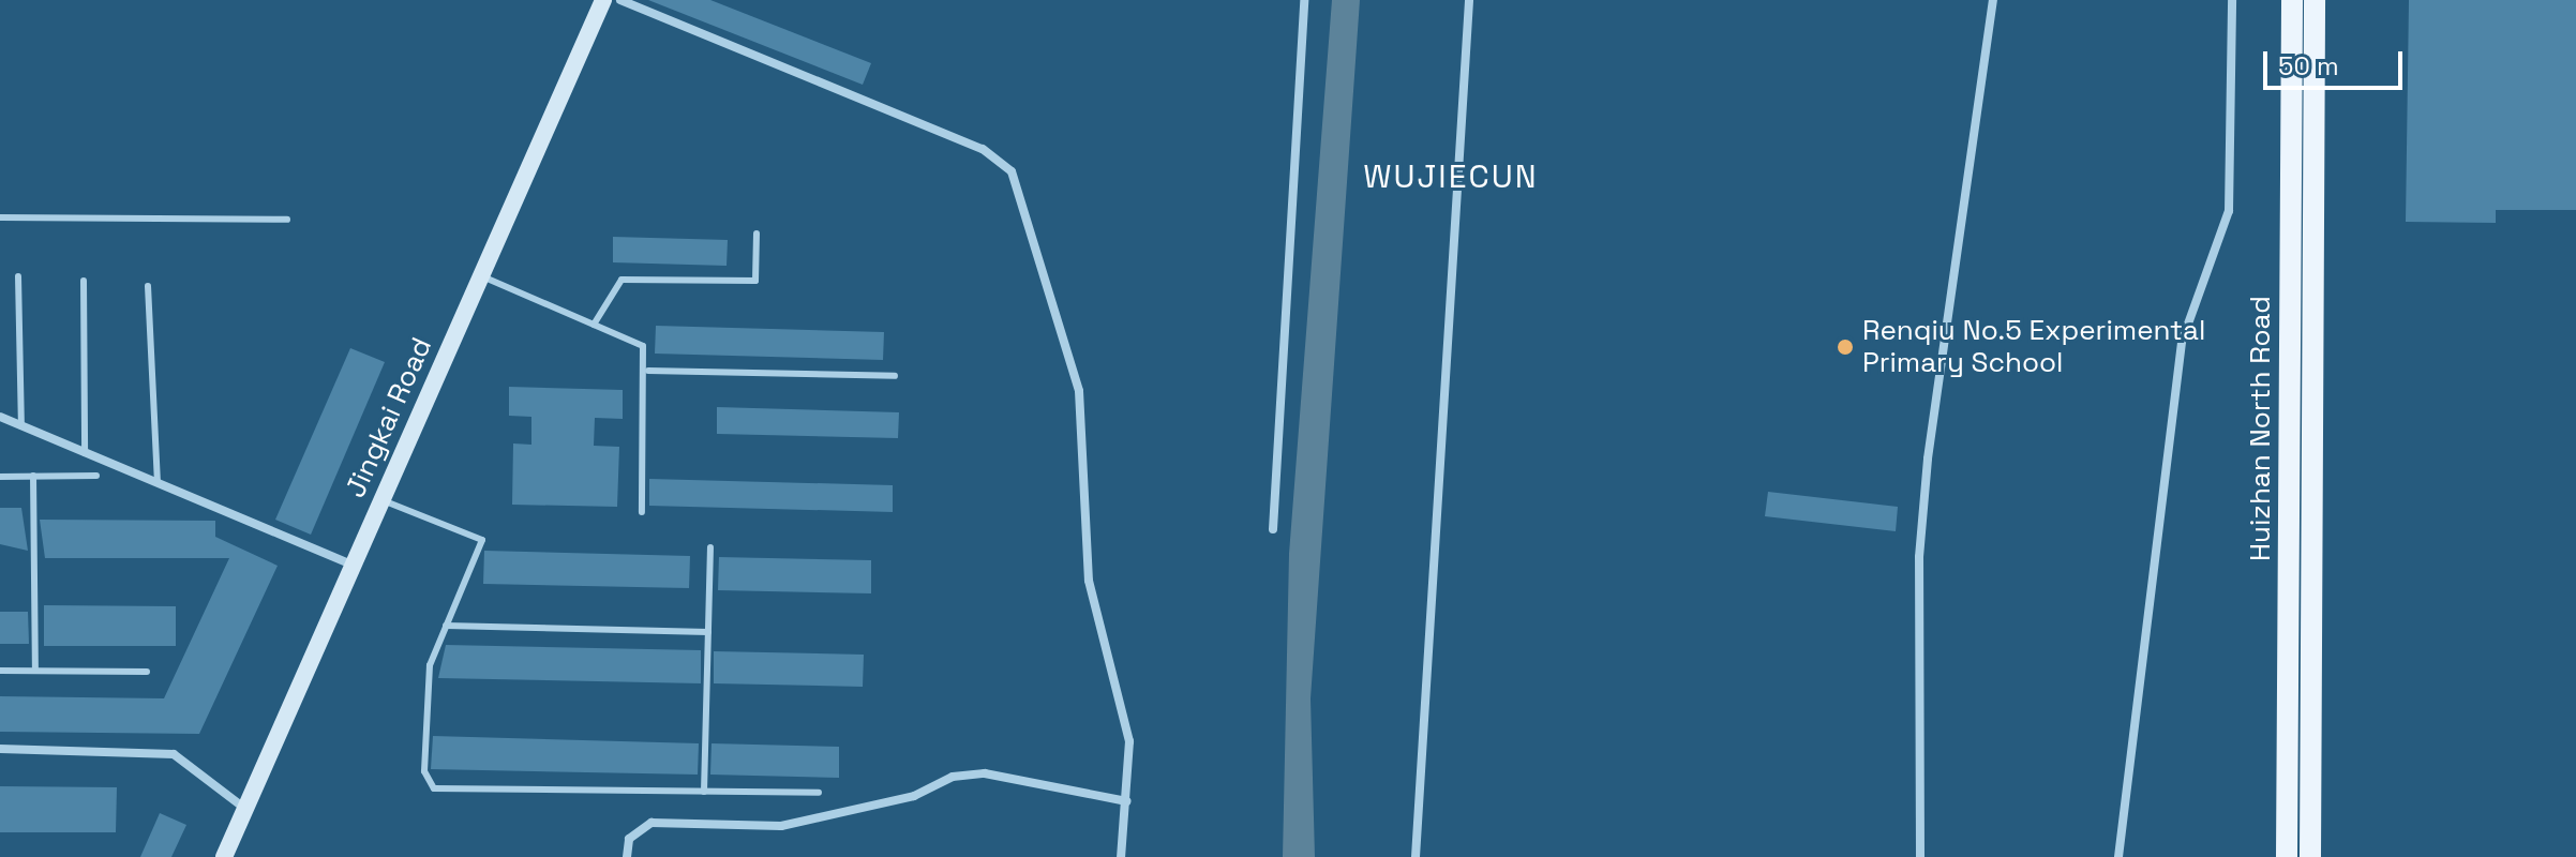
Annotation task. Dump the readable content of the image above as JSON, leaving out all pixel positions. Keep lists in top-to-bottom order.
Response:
{
  "streets": {
    "main road": ["Jingkai Road", "Huizhan North Road"]
  },
  "districts": ["WUJIECUN"],
  "places": ["Renqiu No.5 Experimental Primary School"],
  "scale_bar": "50 m"
}
